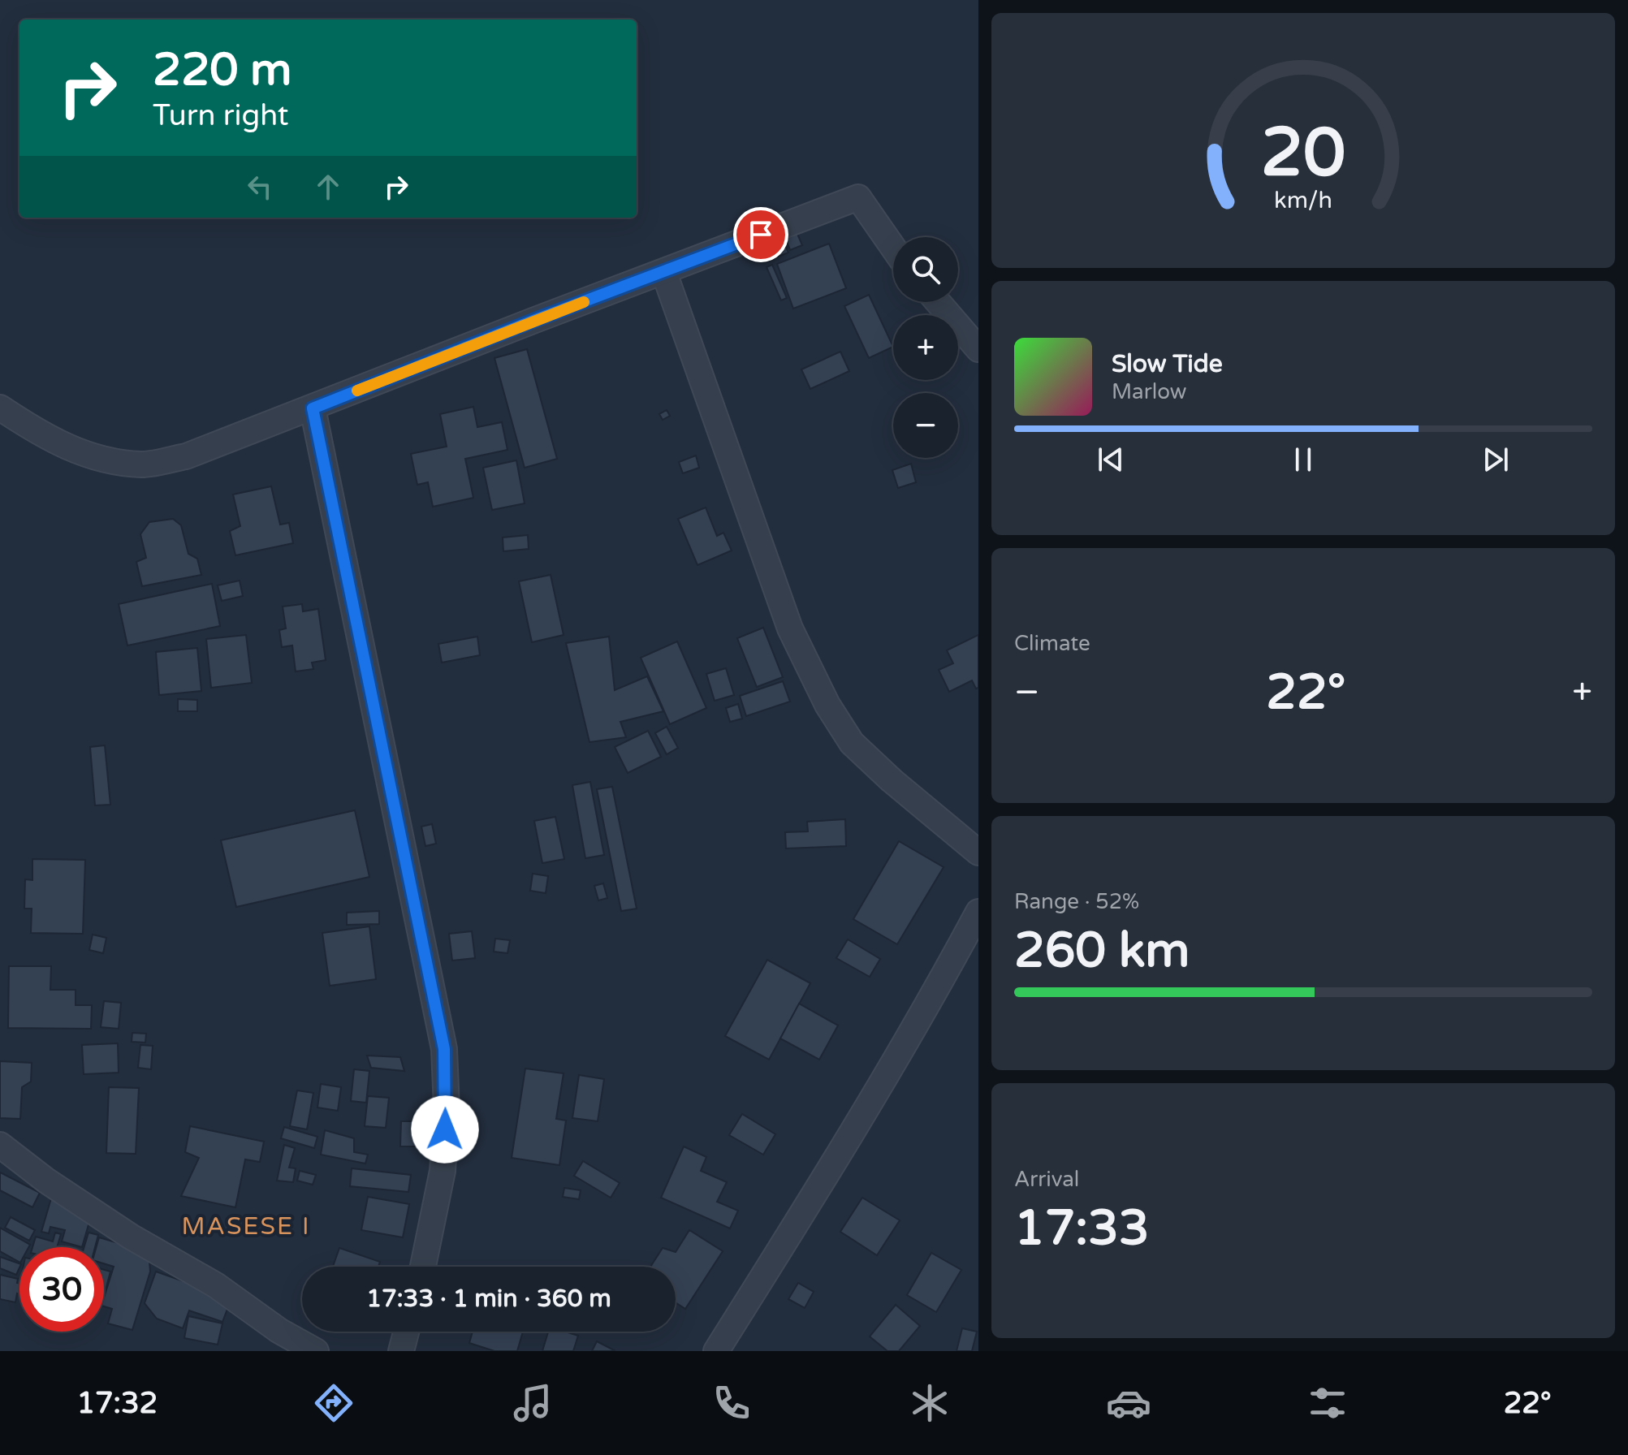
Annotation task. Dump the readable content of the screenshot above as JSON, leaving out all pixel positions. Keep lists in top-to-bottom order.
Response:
{
  "districts": ["MASESE I"],
  "page": {
    "turn": ["220 m", "Turn right"],
    "map_buttons": ["+", "−"],
    "song": ["Slow Tide", "Marlow"],
    "tile": [
      "Climate",
      ["Range · 52%", "260 km"],
      ["Arrival", "17:33"]
    ],
    "heat": ["−", "22°", "+"],
    "limit": "30",
    "trip": "17:33 · 1 min · 360 m",
    "tabs": ["17:32", "22°"],
    "gauge": ["20", "km/h"]
  }
}
